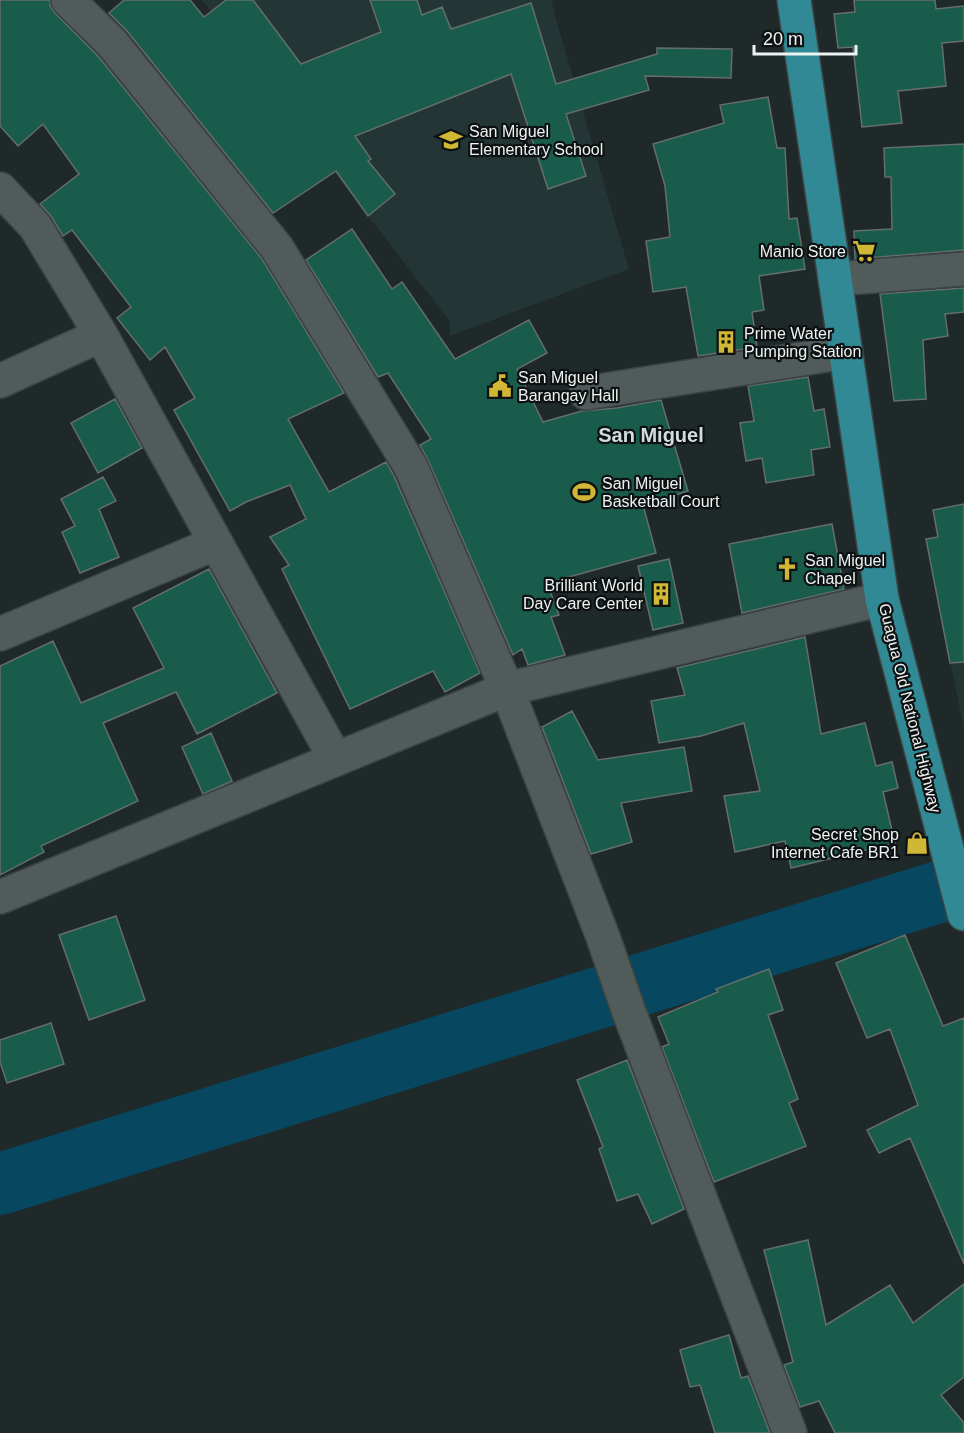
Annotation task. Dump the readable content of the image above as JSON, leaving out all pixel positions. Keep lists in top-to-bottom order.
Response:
{
  "streets": {
    "main road": ["Guagua Old National Highway"]
  },
  "districts": ["San Miguel"],
  "places": {
    "school or university": ["San Miguel Elementary School"],
    "supermarket": ["Manio Store"],
    "building": ["Prime Water Pumping Station", "Brilliant World Day Care Center"],
    "public building": ["San Miguel Barangay Hall"],
    "sports": ["San Miguel Basketball Court"],
    "church": ["San Miguel Chapel"],
    "shop": ["Secret Shop Internet Cafe BR1"]
  },
  "scale_bar": "20 m"
}
